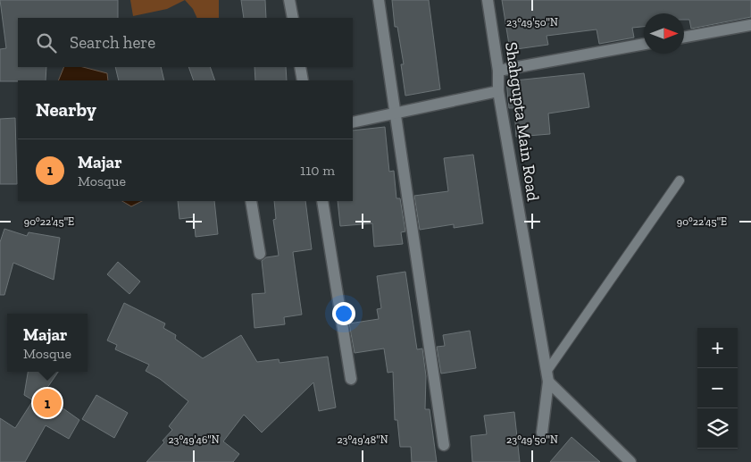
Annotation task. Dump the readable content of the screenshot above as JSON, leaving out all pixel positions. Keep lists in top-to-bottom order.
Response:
{
  "streets": {
    "street": ["Shahgupta Main Road"]
  },
  "north": "right",
  "page": {
    "search": "Search here",
    "heading": "Nearby",
    "list": [
      {
        "mark": "1",
        "name": "Majar",
        "note": "Mosque",
        "value": "110 m"
      }
    ],
    "popup": ["Majar", "Mosque"],
    "map_buttons": ["+", "−"],
    "pins": "1"
  },
  "coordinates": [
    "23°49'50\"N",
    "90°22'45\"E",
    "23°49'46\"N",
    "23°49'48\"N"
  ]
}
